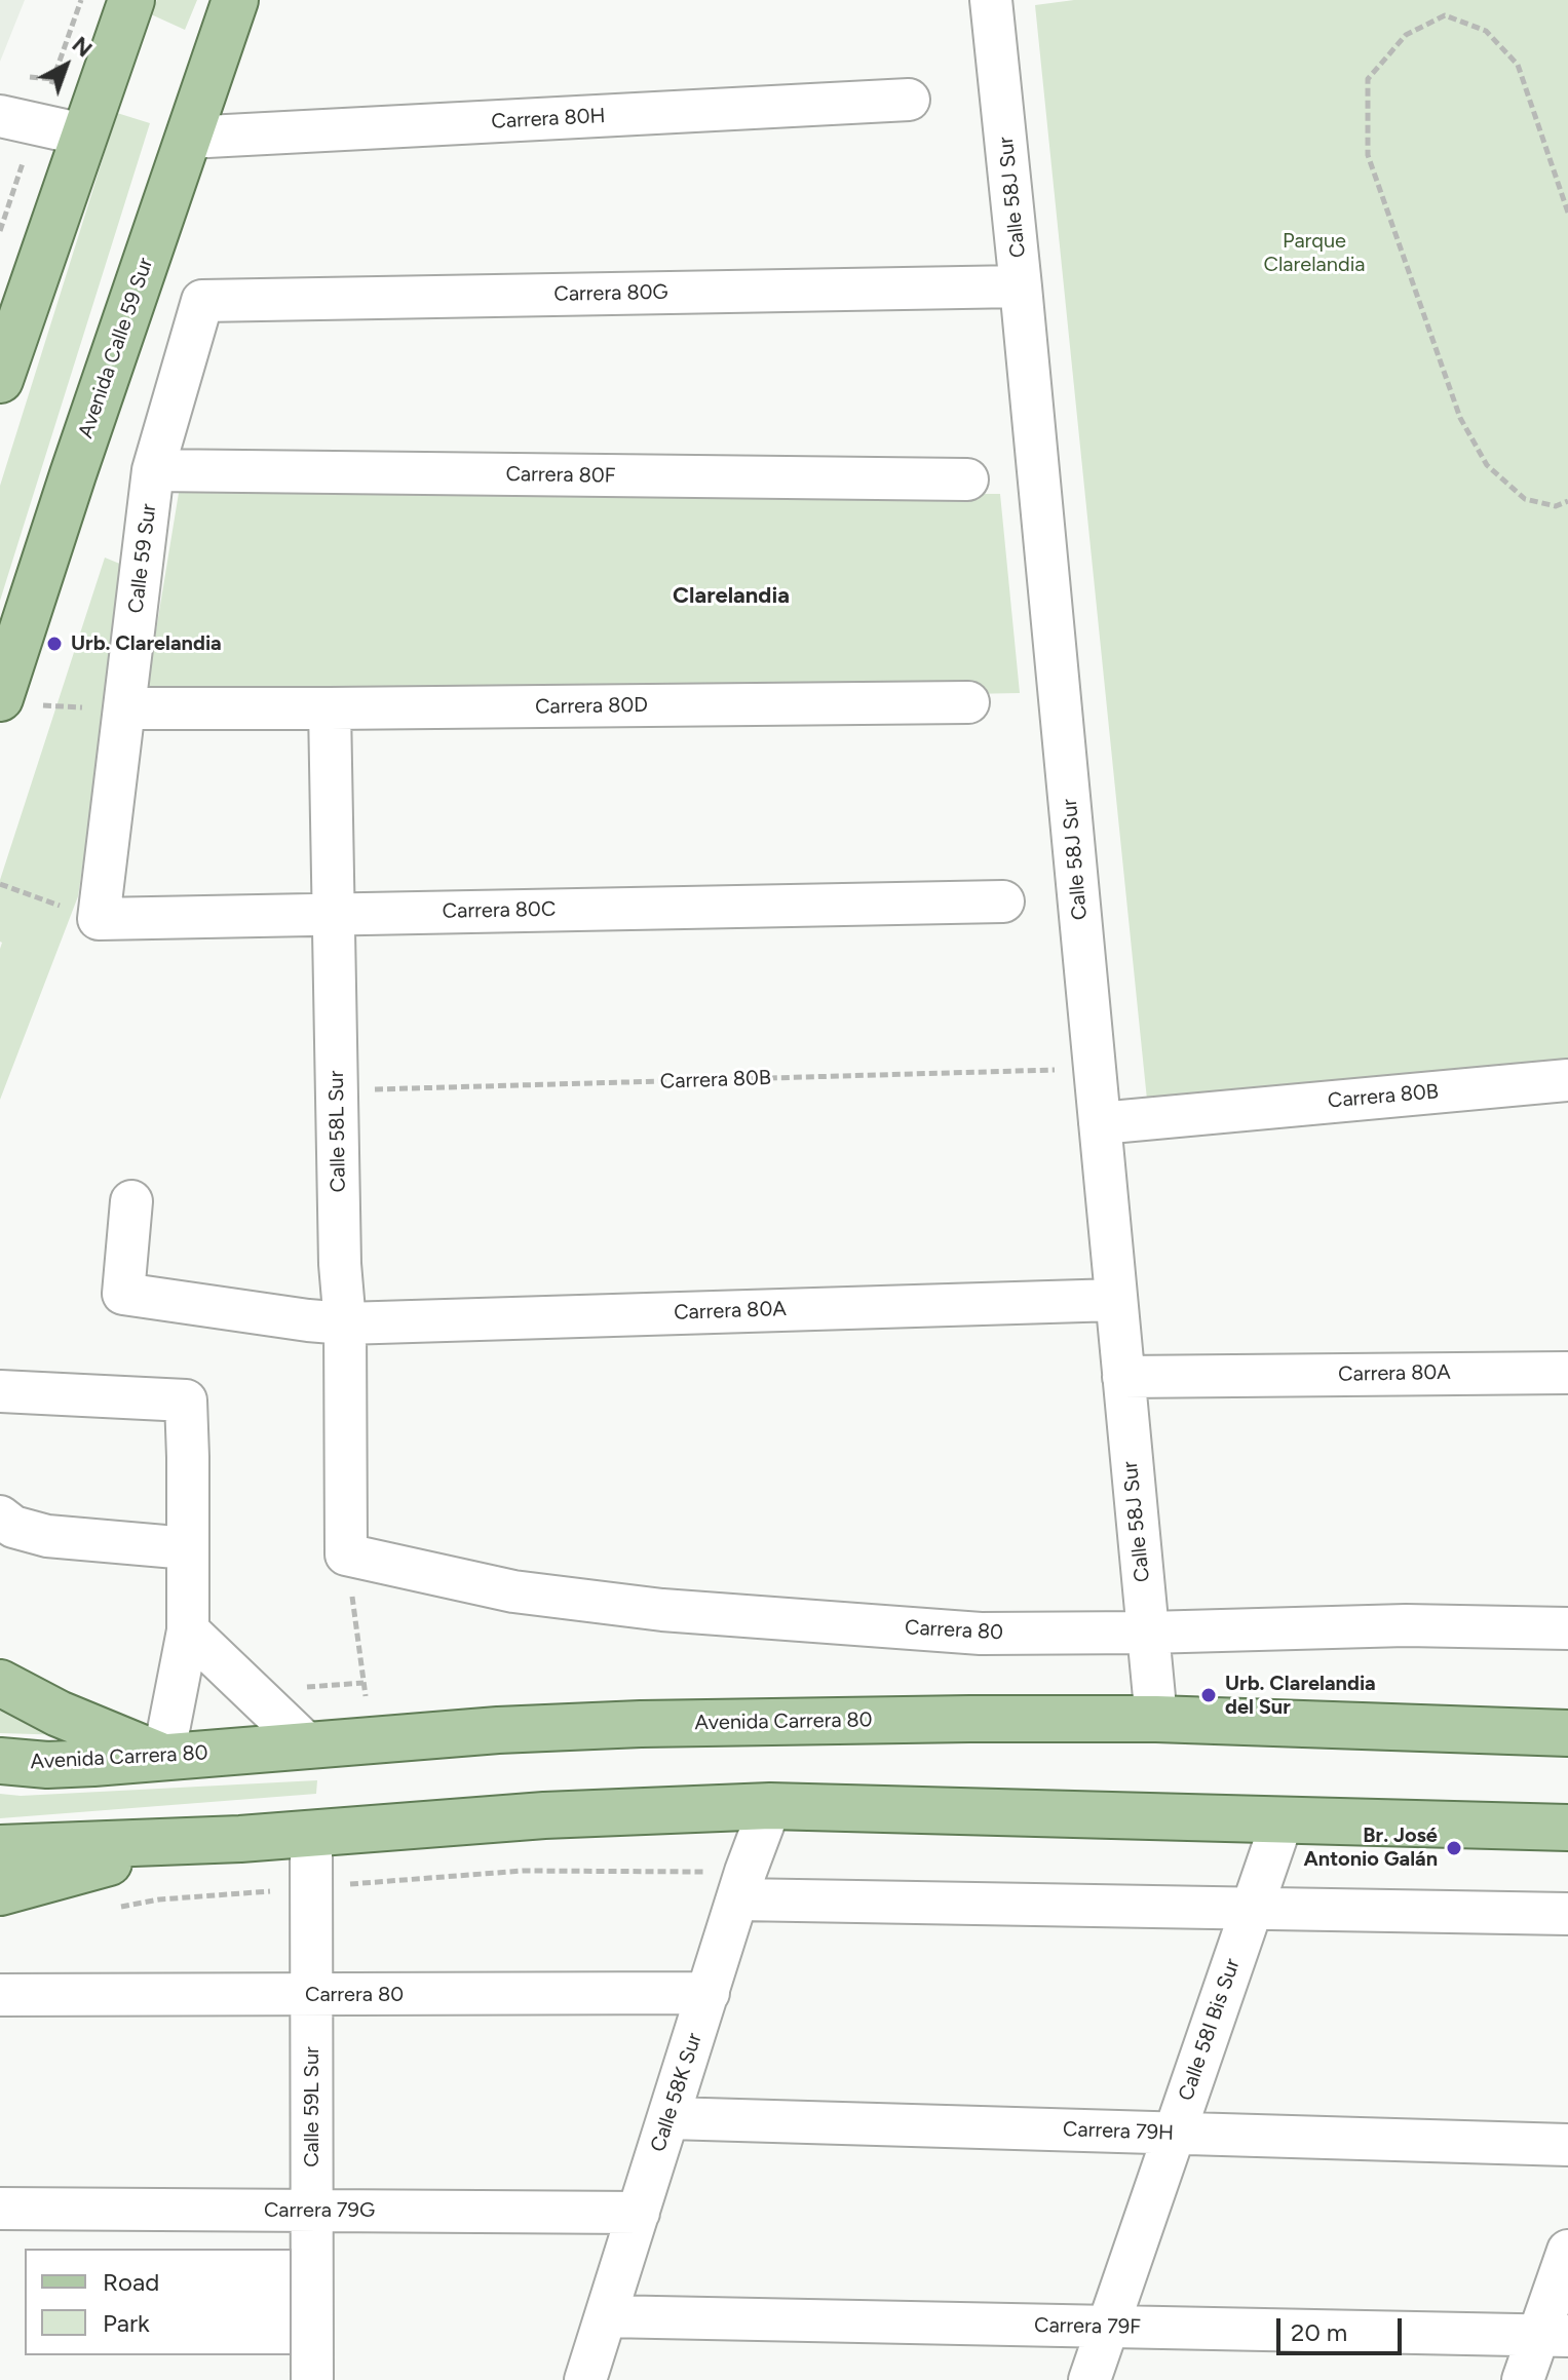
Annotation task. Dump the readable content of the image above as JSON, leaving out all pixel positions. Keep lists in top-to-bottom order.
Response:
{
  "streets": {
    "main road": ["Avenida Calle 59 Sur", "Avenida Carrera 80"],
    "street": [
      "Carrera 80H",
      "Calle 58J Sur",
      "Carrera 80G",
      "Carrera 80F",
      "Calle 59 Sur",
      "Carrera 80D",
      "Carrera 80C",
      "Carrera 80B",
      "Calle 58L Sur",
      "Carrera 80A",
      "Carrera 80",
      "Calle 58I Bis Sur",
      "Calle 58K Sur",
      "Calle 59L Sur",
      "Carrera 79H",
      "Carrera 79G",
      "Carrera 79F"
    ]
  },
  "crossings": [
    ["Carrera 80H", "Avenida Calle 59 Sur"],
    ["Calle 58J Sur", "Carrera 80G"],
    ["Calle 58J Sur", "Carrera 80B"],
    ["Calle 58J Sur", "Carrera 80A"],
    ["Calle 58J Sur", "Carrera 80"],
    ["Calle 58J Sur", "Avenida Carrera 80"],
    ["Carrera 80G", "Calle 59 Sur"],
    ["Carrera 80F", "Calle 59 Sur"],
    ["Calle 59 Sur", "Carrera 80D"],
    ["Calle 59 Sur", "Carrera 80C"],
    ["Carrera 80D", "Calle 58L Sur"],
    ["Carrera 80C", "Calle 58L Sur"],
    ["Carrera 80B", "Calle 58L Sur"],
    ["Calle 58L Sur", "Carrera 80A"],
    ["Calle 58L Sur", "Carrera 80"],
    ["Carrera 80", "Calle 58K Sur"],
    ["Carrera 80", "Calle 59L Sur"],
    ["Calle 58I Bis Sur", "Carrera 79H"],
    ["Calle 58I Bis Sur", "Carrera 79F"],
    ["Calle 58K Sur", "Carrera 79H"],
    ["Calle 58K Sur", "Carrera 79G"],
    ["Calle 58K Sur", "Carrera 79F"],
    ["Calle 59L Sur", "Carrera 79G"]
  ],
  "districts": ["Clarelandia"],
  "parks": ["Parque Clarelandia"],
  "places": ["Urb. Clarelandia", "Urb. Clarelandia del Sur", "Br. José Antonio Galán"],
  "legend": ["Road", "Park"],
  "scale_bar": "20 m",
  "north": "top right"
}
